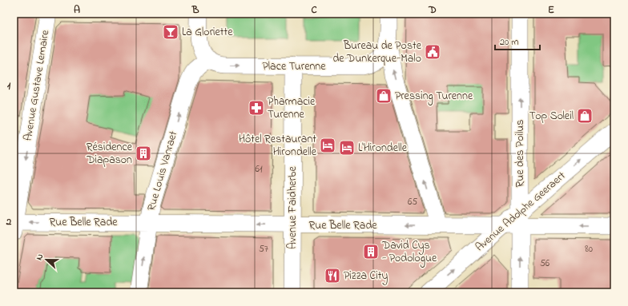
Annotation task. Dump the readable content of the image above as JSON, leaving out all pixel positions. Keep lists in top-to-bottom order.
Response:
{
  "streets": {
    "street": [
      "Place Turenne",
      "Avenue Gustave Lemaire",
      "Rue des Poilus",
      "Rue Louis Vanraet",
      "Avenue Faidherbe",
      "Avenue Adolphe Geeraert",
      "Rue Belle Rade"
    ]
  },
  "crossings": [
    ["Place Turenne", "Rue Louis Vanraet"],
    ["Place Turenne", "Avenue Faidherbe"],
    ["Avenue Gustave Lemaire", "Rue Belle Rade"],
    ["Rue des Poilus", "Avenue Adolphe Geeraert"],
    ["Rue des Poilus", "Rue Belle Rade"],
    ["Rue Louis Vanraet", "Rue Belle Rade"],
    ["Avenue Faidherbe", "Rue Belle Rade"],
    ["Avenue Adolphe Geeraert", "Rue Belle Rade"]
  ],
  "one_way": [
    "Place Turenne",
    "Avenue Gustave Lemaire",
    "Rue Louis Vanraet",
    "Avenue Adolphe Geeraert",
    "Rue Belle Rade"
  ],
  "places": {
    "bar": ["La Gloriette"],
    "public building": ["Bureau de Poste de Dunkerque-Malo"],
    "shop": ["Pressing Turenne", "Top Soleil"],
    "pharmacy": ["Pharmacie Turenne"],
    "hotel": ["Hôtel Restaurant Hirondelle", "L'Hirondelle"],
    "building": ["Résidence Diapason", "David Cys - Podologue"],
    "restaurant": ["Pizza City"]
  },
  "house_numbers": [
    "61",
    "65",
    "57",
    "80",
    "56"
  ],
  "scale_bar": "20 m",
  "north": "left",
  "grid": {
    "columns": [
      "A",
      "B",
      "C",
      "D",
      "E"
    ],
    "rows": ["1", "2"]
  }
}
